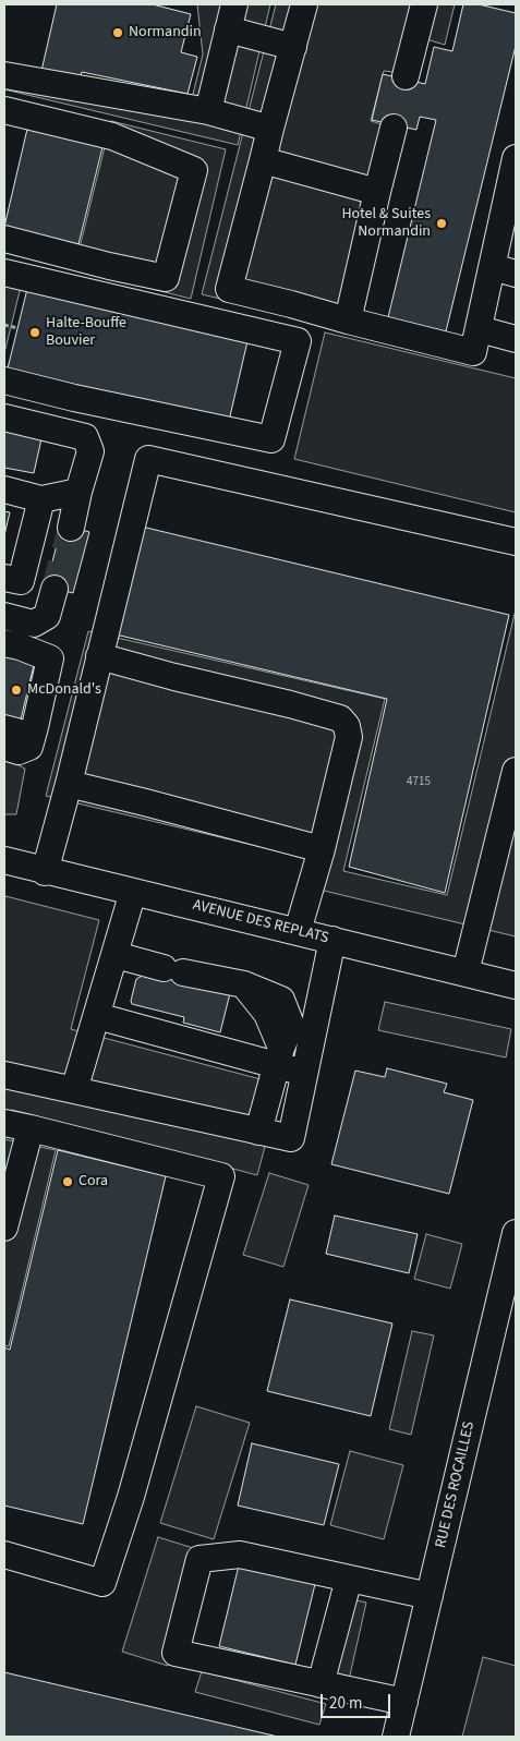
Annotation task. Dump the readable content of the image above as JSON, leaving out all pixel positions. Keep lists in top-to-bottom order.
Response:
{
  "streets": {
    "street": ["AVENUE DES REPLATS", "RUE DES ROCAILLES"]
  },
  "places": [
    "Normandin",
    "Hotel & Suites Normandin",
    "Halte-Bouffe Bouvier",
    "McDonald's",
    "Cora"
  ],
  "house_numbers": ["4715"],
  "scale_bar": "20 m"
}
